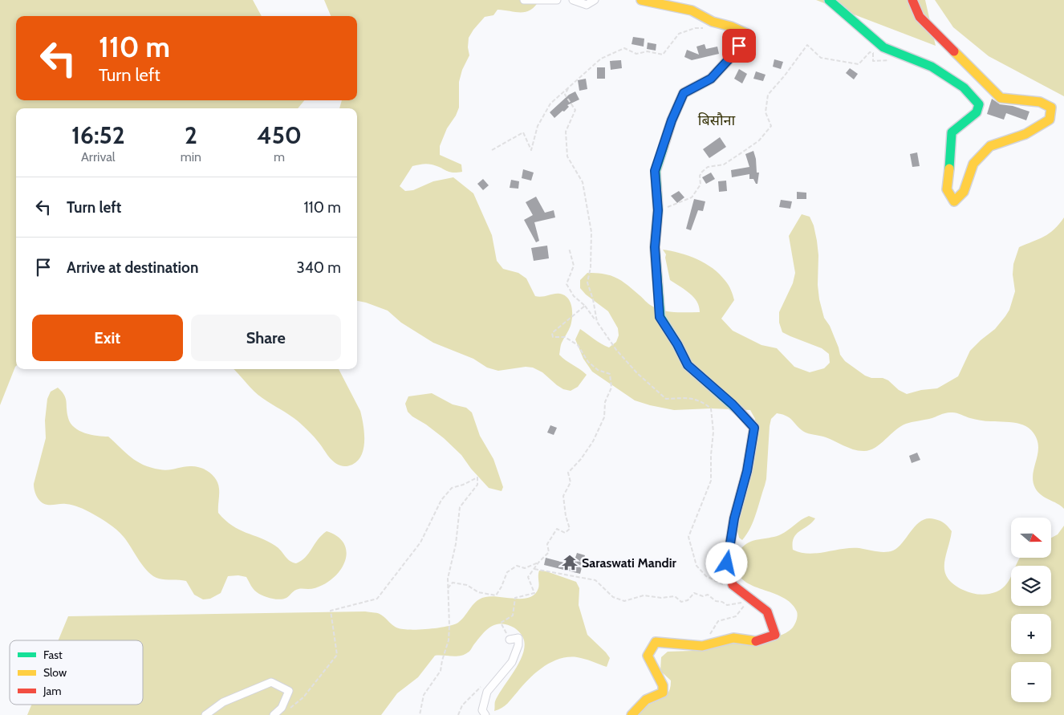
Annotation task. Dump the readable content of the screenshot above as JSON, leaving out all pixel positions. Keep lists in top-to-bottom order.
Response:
{
  "districts": ["बिसौना"],
  "places": {
    "temple": ["Saraswati Mandir"]
  },
  "legend": ["Fast", "Slow", "Jam"],
  "north": "right",
  "page": {
    "turn": ["110 m", "Turn left"],
    "eta": [
      "16:52",
      "Arrival",
      "2",
      "min",
      "450",
      "m"
    ],
    "list": [
      {
        "name": "Turn left",
        "value": "110 m"
      },
      {
        "name": "Arrive at destination",
        "value": "340 m"
      }
    ],
    "buttons": ["Exit", "Share"],
    "map_buttons": ["+", "−"]
  }
}
